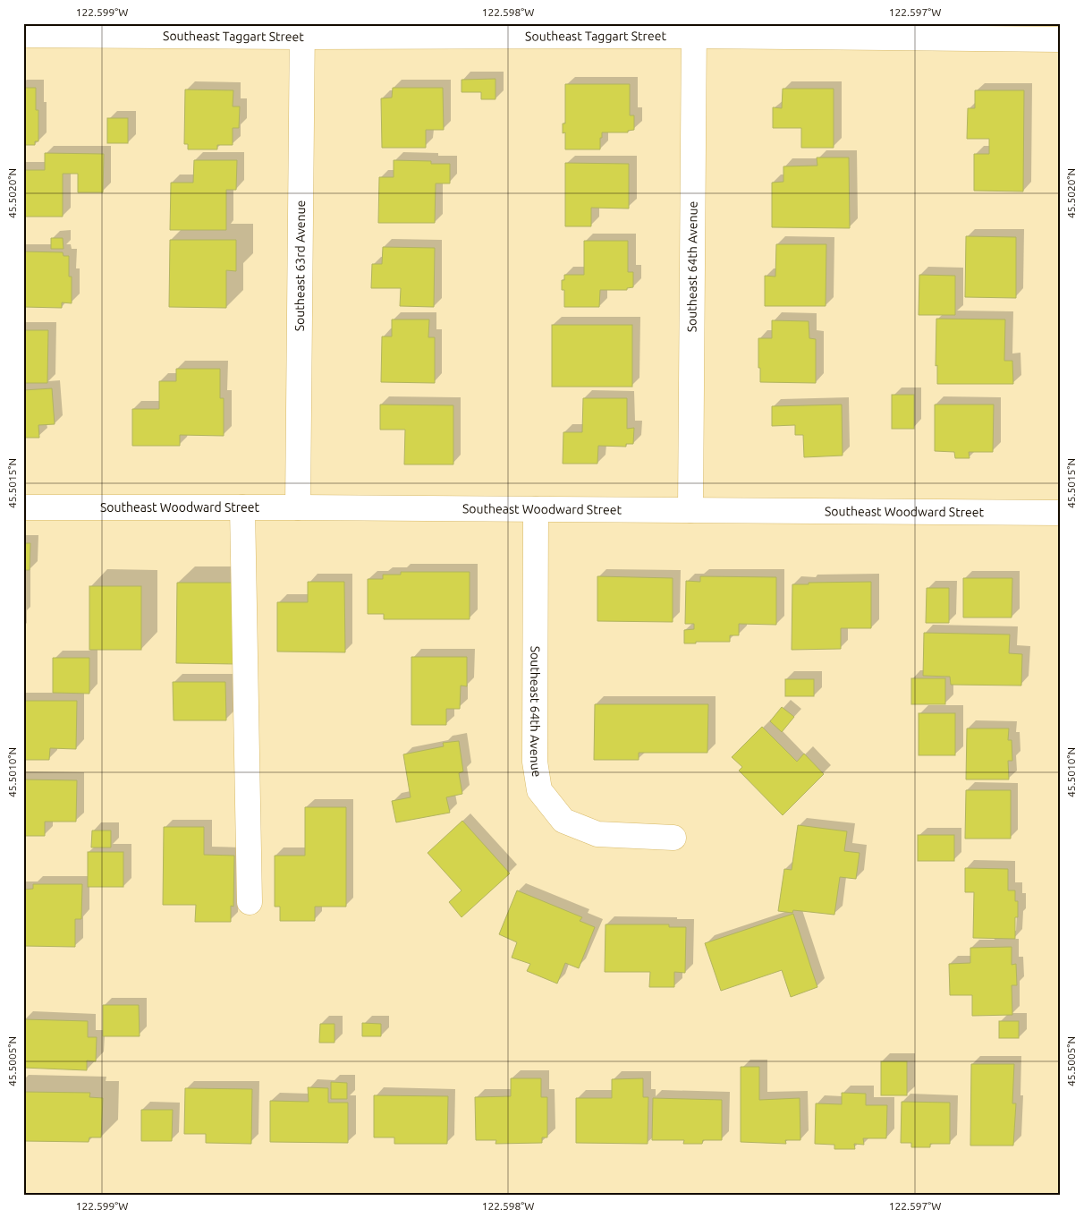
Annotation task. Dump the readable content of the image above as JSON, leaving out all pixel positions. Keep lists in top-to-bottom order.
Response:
{
  "streets": {
    "street": [
      "Southeast Taggart Street",
      "Southeast 63rd Avenue",
      "Southeast 64th Avenue",
      "Southeast Woodward Street"
    ]
  },
  "crossings": [
    ["Southeast Taggart Street", "Southeast 63rd Avenue"],
    ["Southeast Taggart Street", "Southeast 64th Avenue"],
    ["Southeast 63rd Avenue", "Southeast Woodward Street"],
    ["Southeast 64th Avenue", "Southeast Woodward Street"]
  ],
  "coordinates": [
    "122.599°W",
    "122.598°W",
    "122.597°W",
    "45.5020°N",
    "45.5015°N",
    "45.5010°N",
    "45.5005°N"
  ]
}
